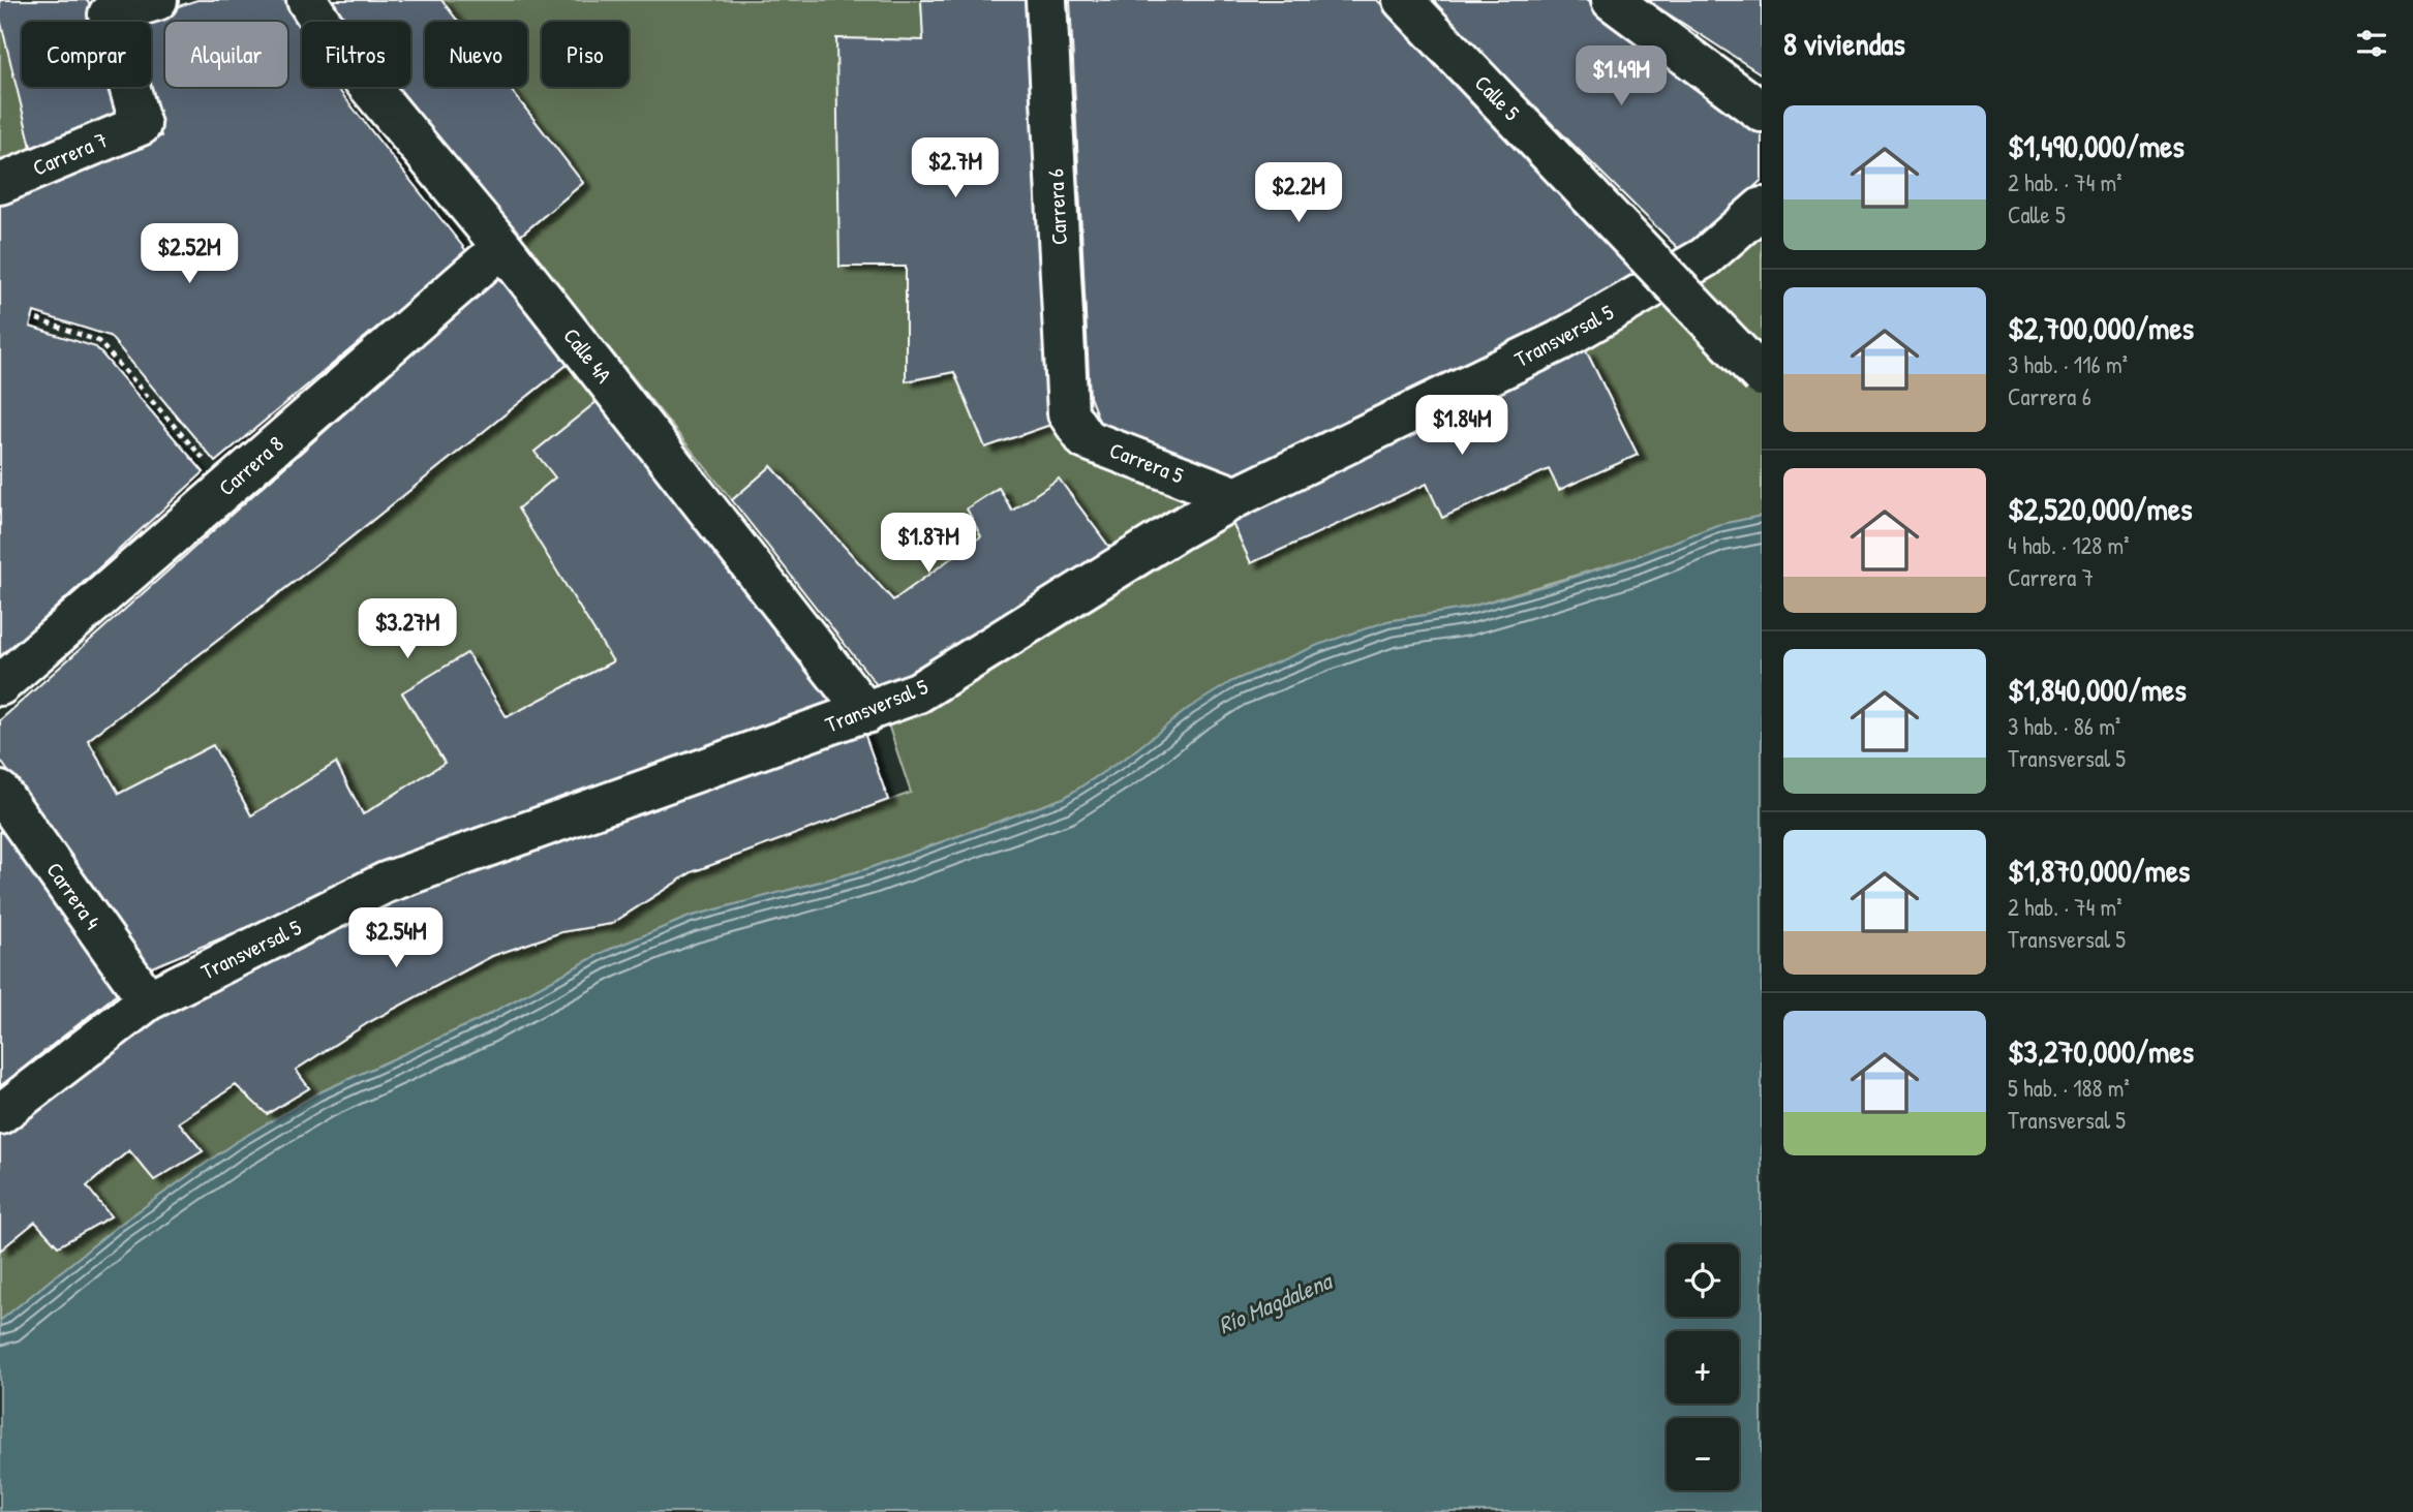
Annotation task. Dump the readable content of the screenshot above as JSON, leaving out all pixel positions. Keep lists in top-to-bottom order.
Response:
{
  "streets": {
    "street": [
      "Calle 5",
      "Carrera 7",
      "Carrera 6",
      "Transversal 5",
      "Calle 4A",
      "Carrera 5",
      "Carrera 8",
      "Carrera 4"
    ]
  },
  "crossings": [
    ["Carrera 6", "Carrera 5"],
    ["Transversal 5", "Calle 4A"],
    ["Transversal 5", "Carrera 5"],
    ["Transversal 5", "Carrera 4"],
    ["Calle 4A", "Carrera 8"]
  ],
  "water": ["Río Magdalena"],
  "page": {
    "heading": "8 viviendas",
    "chip": [
      "Comprar",
      "Alquilar",
      "Filtros",
      "Nuevo",
      "Piso"
    ],
    "price": [
      "$1.49M",
      "$2.7M",
      "$2.2M",
      "$2.52M",
      "$1.84M",
      "$1.87M",
      "$3.27M",
      "$2.54M"
    ],
    "list": [
      {
        "name": "$1,490,000/mes",
        "note": "2 hab. · 74 m² · Calle 5"
      },
      {
        "name": "$2,700,000/mes",
        "note": "3 hab. · 116 m² · Carrera 6"
      },
      {
        "name": "$2,520,000/mes",
        "note": "4 hab. · 128 m² · Carrera 7"
      },
      {
        "name": "$1,840,000/mes",
        "note": "3 hab. · 86 m² · Transversal 5"
      },
      {
        "name": "$1,870,000/mes",
        "note": "2 hab. · 74 m² · Transversal 5"
      },
      {
        "name": "$3,270,000/mes",
        "note": "5 hab. · 188 m² · Transversal 5"
      }
    ],
    "map_buttons": ["+", "−"]
  }
}
